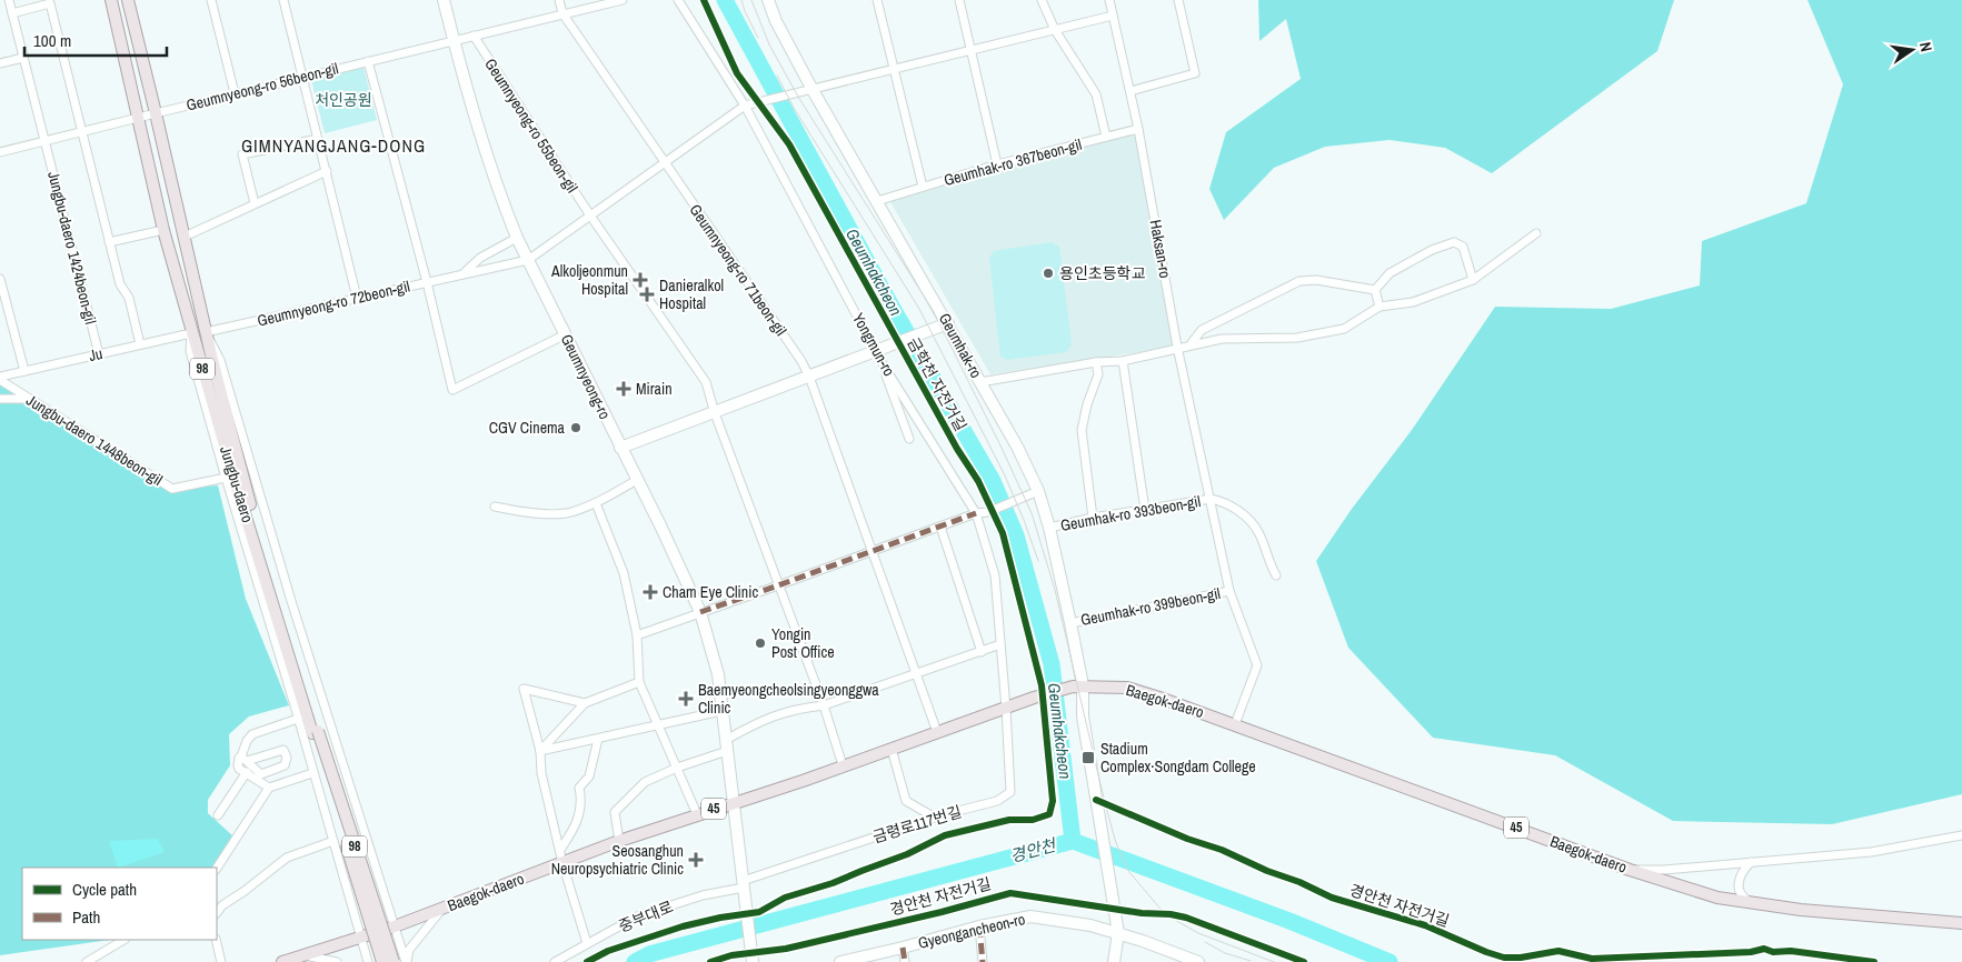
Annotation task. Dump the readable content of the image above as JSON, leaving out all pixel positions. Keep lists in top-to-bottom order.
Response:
{
  "streets": {
    "main road": [
      "Geumhak-ro",
      "98",
      "Geumnyeong-ro",
      "Jungbu-daero",
      "Baegok-daero",
      "45",
      "Gyeongancheon-ro"
    ],
    "street": [
      "Geumnyeong-ro 56beon-gil",
      "Geumnyeong-ro 55beon-gil",
      "Geumhak-ro 367beon-gil",
      "Jungbu-daero 1424beon-gil",
      "Haksan-ro",
      "Geumnyeong-ro 71beon-gil",
      "Geumnyeong-ro 72beon-gil",
      "Yongmun-ro",
      "Ju",
      "Jungbu-daero 1448beon-gil",
      "Geumhak-ro 393beon-gil",
      "Geumhak-ro 399beon-gil",
      "금령로117번길",
      "중부대로"
    ],
    "cycle path": ["금학천 자전거길", "경안천 자전거길"]
  },
  "crossings": [
    ["Geumnyeong-ro 56beon-gil", "Geumnyeong-ro"],
    ["Geumnyeong-ro 56beon-gil", "Jungbu-daero"],
    ["Geumhak-ro 367beon-gil", "Haksan-ro"],
    ["Geumhak-ro 367beon-gil", "Geumhak-ro"],
    ["Jungbu-daero 1424beon-gil", "Ju"],
    ["Haksan-ro", "Geumhak-ro 393beon-gil"],
    ["Haksan-ro", "Geumhak-ro 399beon-gil"],
    ["Haksan-ro", "Baegok-daero"],
    ["Geumnyeong-ro 71beon-gil", "Baegok-daero"],
    ["Geumnyeong-ro 72beon-gil", "Geumnyeong-ro"],
    ["Geumnyeong-ro 72beon-gil", "Jungbu-daero"],
    ["Yongmun-ro", "Baegok-daero"],
    ["Yongmun-ro", "금령로117번길"],
    ["Geumhak-ro", "Geumhak-ro 393beon-gil"],
    ["Geumhak-ro", "Geumhak-ro 399beon-gil"],
    ["Geumhak-ro", "Baegok-daero"],
    ["Geumhak-ro", "Gyeongancheon-ro"],
    ["Ju", "Jungbu-daero 1448beon-gil"],
    ["Ju", "Jungbu-daero"],
    ["Geumnyeong-ro", "Baegok-daero"],
    ["Geumnyeong-ro", "금령로117번길"],
    ["Geumnyeong-ro", "중부대로"],
    ["Baegok-daero", "금령로117번길"],
    ["금령로117번길", "중부대로"]
  ],
  "districts": ["GIMNYANGJANG-DONG"],
  "water": ["Geumhakcheon", "경안천"],
  "parks": ["처인공원"],
  "places": {
    "other": ["용인초등학교", "CGV Cinema", "Yongin Post Office"],
    "health": [
      "Alkoljeonmun Hospital",
      "Danieralkol Hospital",
      "Mirain",
      "Cham Eye Clinic",
      "Baemyeongcheolsingyeonggwa Clinic",
      "Seosanghun Neuropsychiatric Clinic"
    ],
    "transit": ["Stadium Complex·Songdam College"]
  },
  "legend": ["Cycle path", "Path"],
  "scale_bar": "100 m",
  "north": "right"
}
